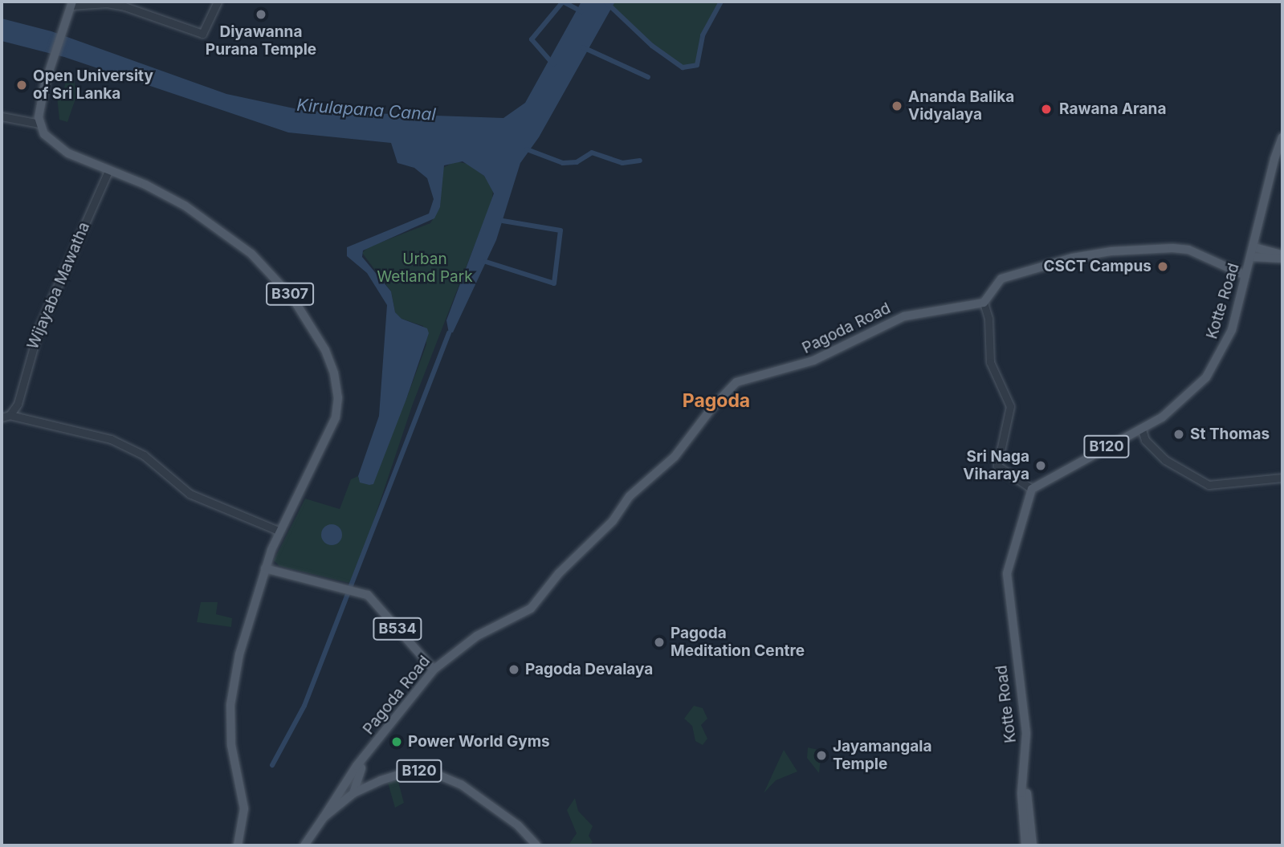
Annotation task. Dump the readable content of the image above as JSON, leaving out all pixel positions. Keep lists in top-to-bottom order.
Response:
{
  "streets": {
    "main road": [
      "B307",
      "Kotte Road",
      "Pagoda Road",
      "B120",
      "B534"
    ],
    "street": ["Wijayaba Mawatha"]
  },
  "crossings": [
    ["Wijayaba Mawatha", "B307"],
    ["B307", "B534"],
    ["Pagoda Road", "B120"],
    ["Pagoda Road", "B534"]
  ],
  "districts": ["Pagoda"],
  "water": ["Kirulapana Canal"],
  "parks": ["Urban Wetland Park"],
  "places": [
    "Diyawanna Purana Temple",
    "Open University of Sri Lanka",
    "Ananda Balika Vidyalaya",
    "Rawana Arana",
    "CSCT Campus",
    "St Thomas",
    "Sri Naga Viharaya",
    "Pagoda Meditation Centre",
    "Pagoda Devalaya",
    "Power World Gyms",
    "Jayamangala Temple"
  ]
}
